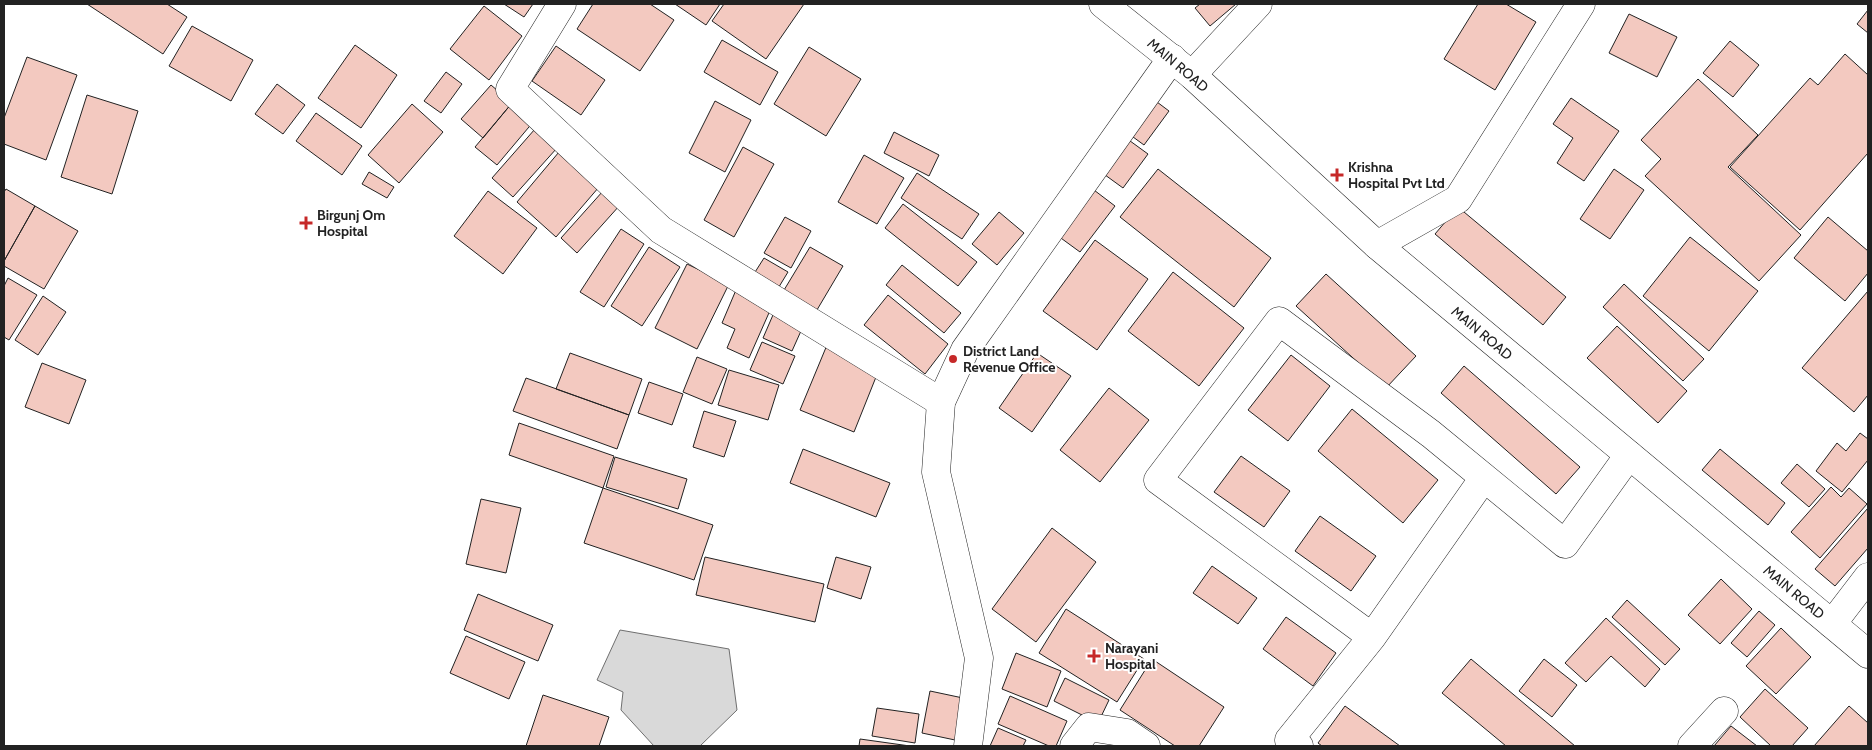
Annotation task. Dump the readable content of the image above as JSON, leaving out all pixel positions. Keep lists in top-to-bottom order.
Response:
{
  "streets": {
    "street": ["MAIN ROAD"]
  },
  "places": {
    "health": ["Krishna Hospital Pvt Ltd", "Birgunj Om Hospital", "Narayani Hospital"],
    "other": ["District Land Revenue Office"]
  }
}
